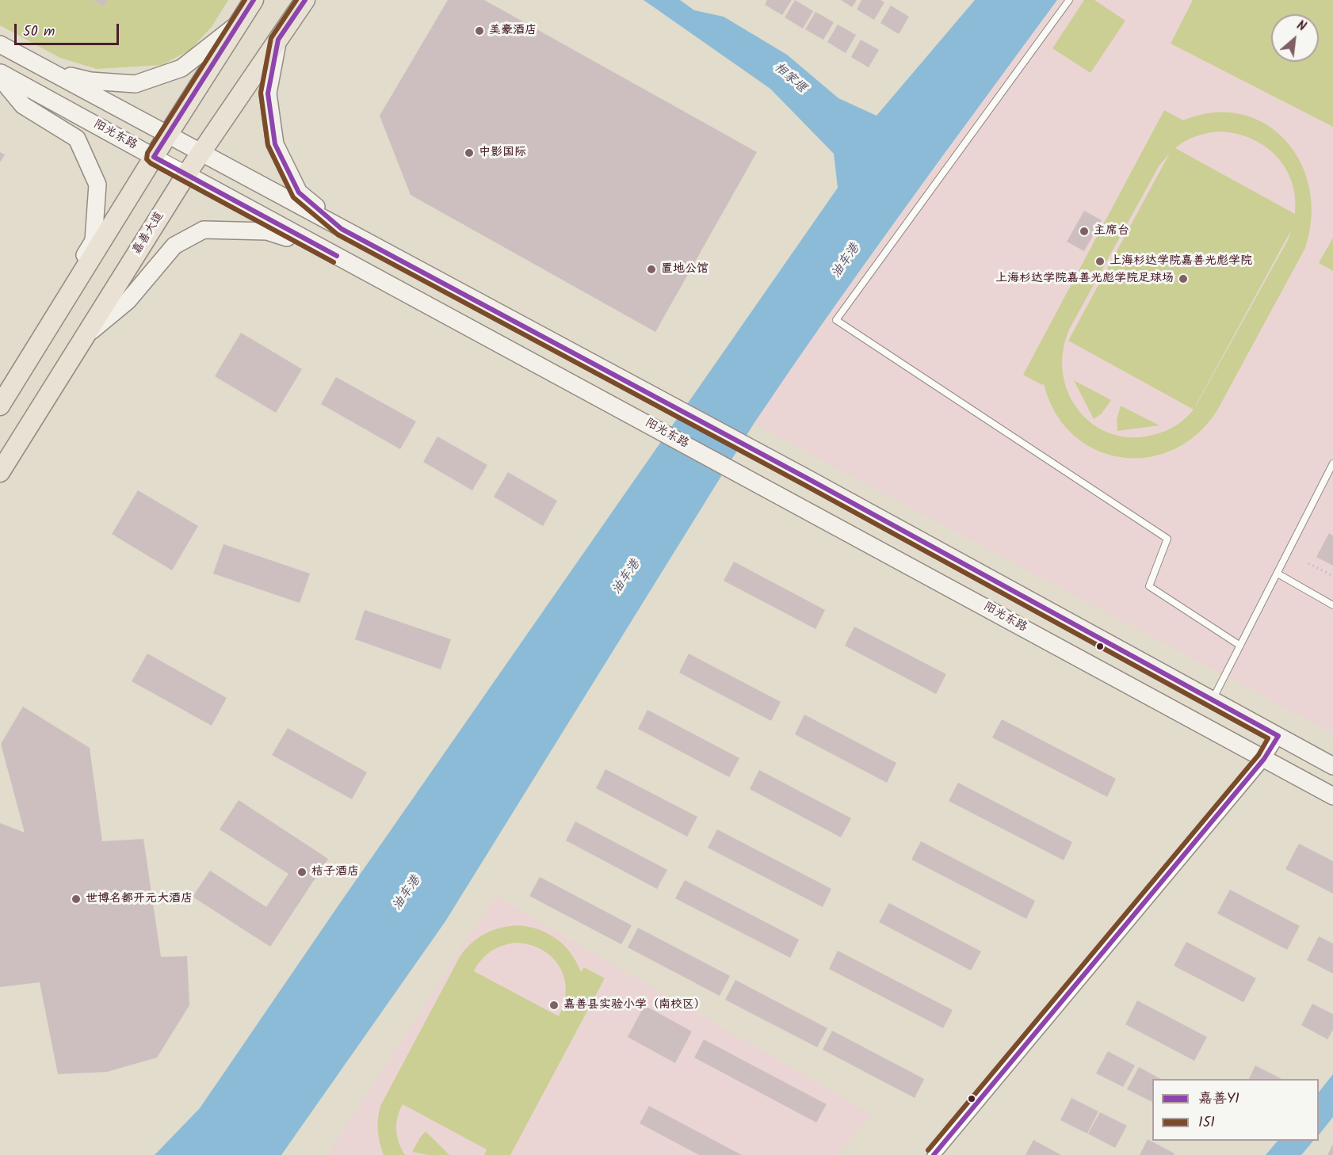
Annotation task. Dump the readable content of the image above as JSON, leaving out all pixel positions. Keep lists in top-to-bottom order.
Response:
{
  "streets": {
    "main road": ["阳光东路", "嘉善大道"]
  },
  "crossings": [
    ["阳光东路", "嘉善大道"]
  ],
  "water": ["相家堰", "油车港"],
  "places": [
    "美豪酒店",
    "中影国际",
    "主席台",
    "上海杉达学院嘉善光彪学院",
    "置地公馆",
    "上海杉达学院嘉善光彪学院足球场",
    "桔子酒店",
    "世博名都开元大酒店",
    "嘉善县实验小学（南校区）"
  ],
  "lines": ["transit line 嘉善Y1", "transit line 151"],
  "legend": ["嘉善Y1", "151"],
  "scale_bar": "50 m",
  "north": "top right"
}
